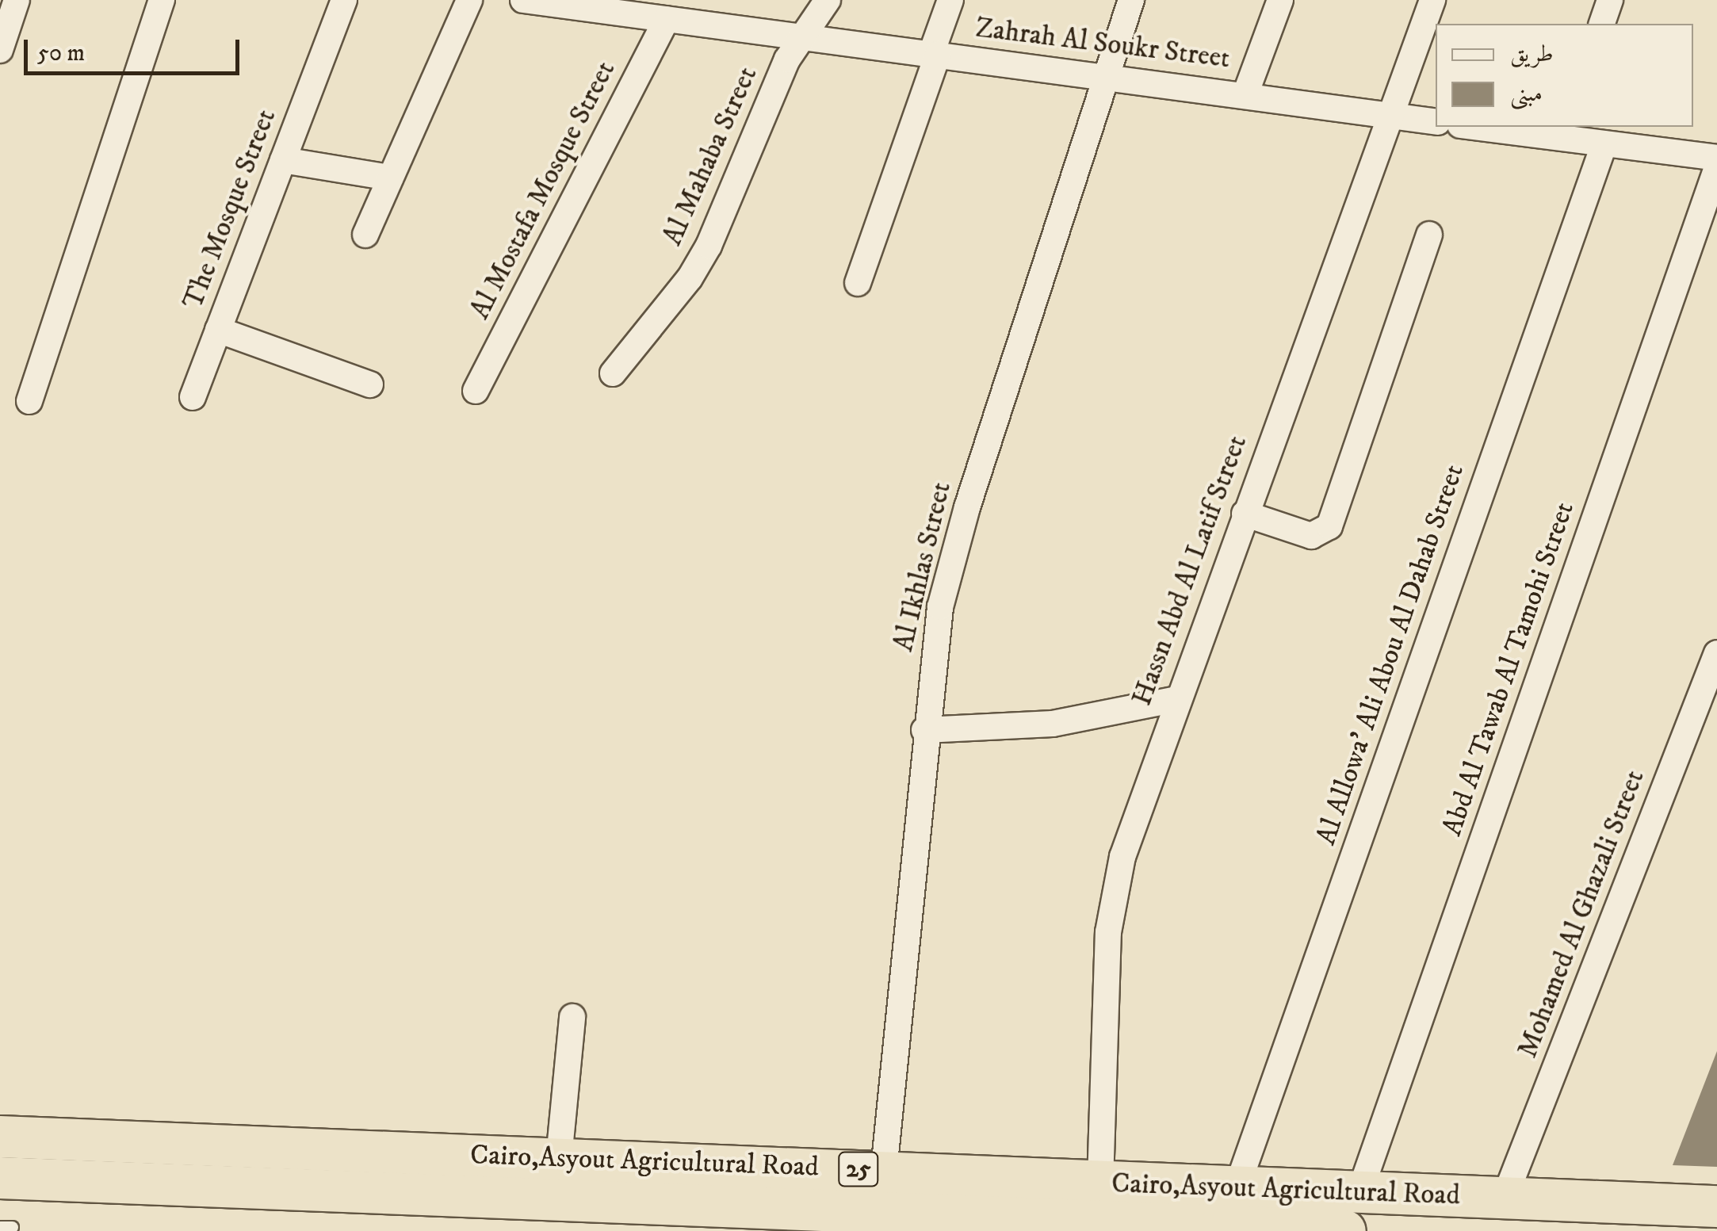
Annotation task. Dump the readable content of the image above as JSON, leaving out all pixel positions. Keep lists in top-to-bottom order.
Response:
{
  "streets": {
    "highway": ["Cairo,Asyout Agricultural Road", "25"],
    "street": [
      "Zahrah Al Soukr Street",
      "Al Mahaba Street",
      "Al Mostafa Mosque Street",
      "The Mosque Street",
      "Al Ikhlas Street",
      "Hassn Abd Al Latif Street",
      "Al Allowa' Ali Abou Al Dahab Street",
      "Abd Al Tawab Al Tamohi Street",
      "Mohamed Al Ghazali Street"
    ]
  },
  "crossings": [
    ["Zahrah Al Soukr Street", "Al Mahaba Street"],
    ["Zahrah Al Soukr Street", "Al Mostafa Mosque Street"],
    ["Zahrah Al Soukr Street", "Al Ikhlas Street"],
    ["Zahrah Al Soukr Street", "Hassn Abd Al Latif Street"],
    ["Al Ikhlas Street", "Cairo,Asyout Agricultural Road"],
    ["Hassn Abd Al Latif Street", "Cairo,Asyout Agricultural Road"],
    ["Al Allowa' Ali Abou Al Dahab Street", "Cairo,Asyout Agricultural Road"],
    ["Abd Al Tawab Al Tamohi Street", "Cairo,Asyout Agricultural Road"],
    ["Mohamed Al Ghazali Street", "Cairo,Asyout Agricultural Road"]
  ],
  "legend": ["طريق", "مبنى"],
  "scale_bar": "50 m"
}
